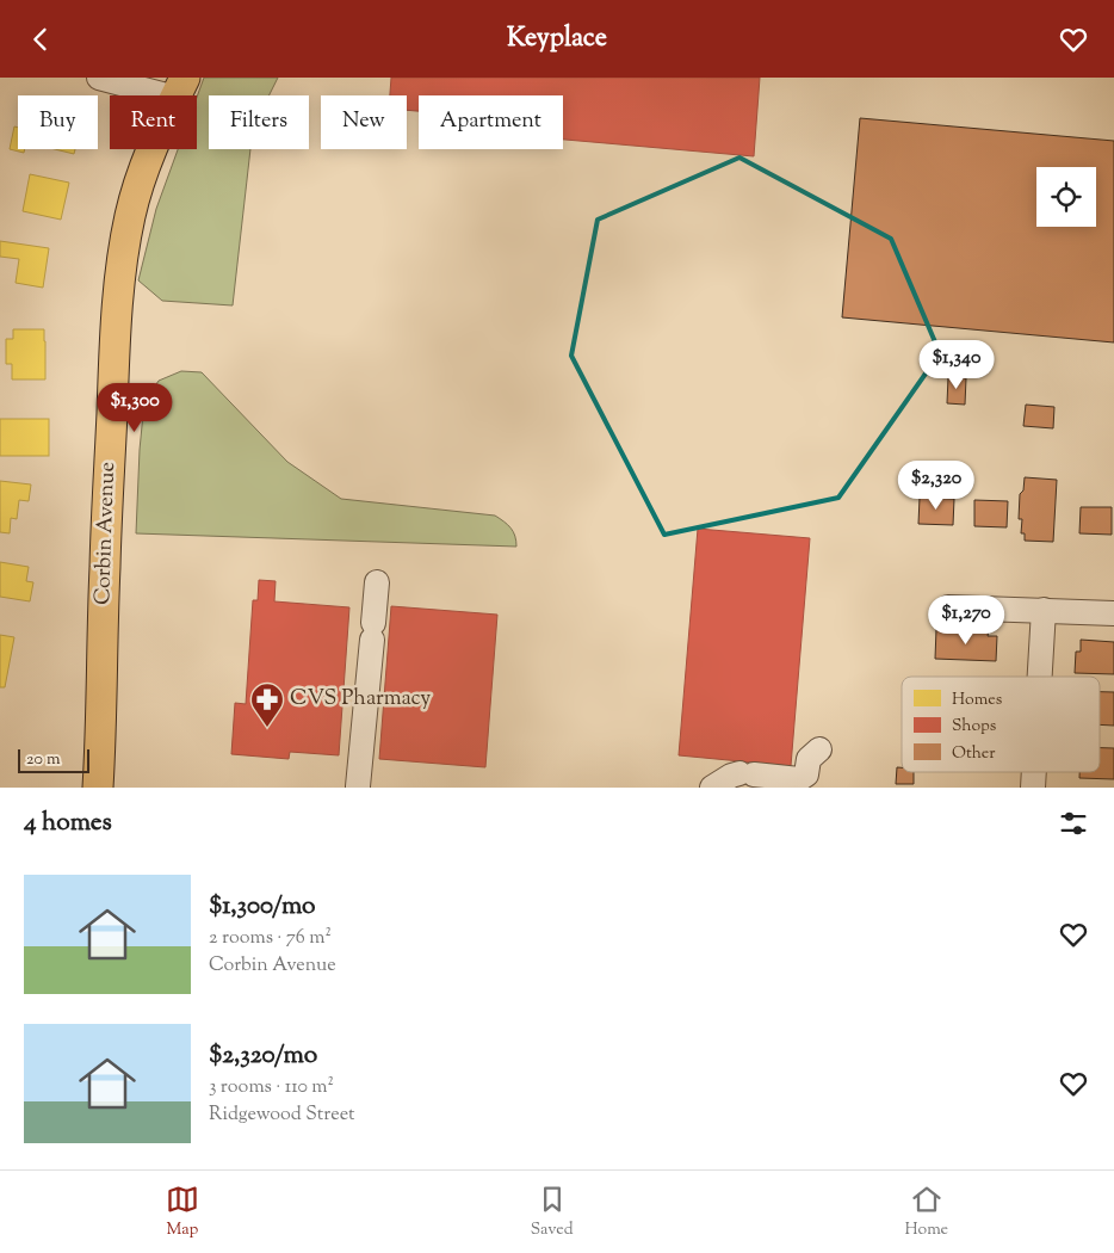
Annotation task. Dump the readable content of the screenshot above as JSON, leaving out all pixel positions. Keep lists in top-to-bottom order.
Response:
{
  "streets": {
    "main road": ["Corbin Avenue"]
  },
  "places": {
    "pharmacy": ["CVS Pharmacy"]
  },
  "legend": ["Homes", "Shops", "Other"],
  "scale_bar": "20 m",
  "page": {
    "header": "Keyplace",
    "chip": [
      "Buy",
      "Rent",
      "Filters",
      "New",
      "Apartment"
    ],
    "price": [
      "$1,340",
      "$1,300",
      "$2,320",
      "$1,270"
    ],
    "scale": "20 m",
    "heading": "4 homes",
    "list": [
      {
        "name": "$1,300/mo",
        "note": "2 rooms · 76 m² · Corbin Avenue"
      },
      {
        "name": "$2,320/mo",
        "note": "3 rooms · 110 m² · Ridgewood Street"
      }
    ],
    "tabs": ["Map", "Saved", "Home"]
  }
}
